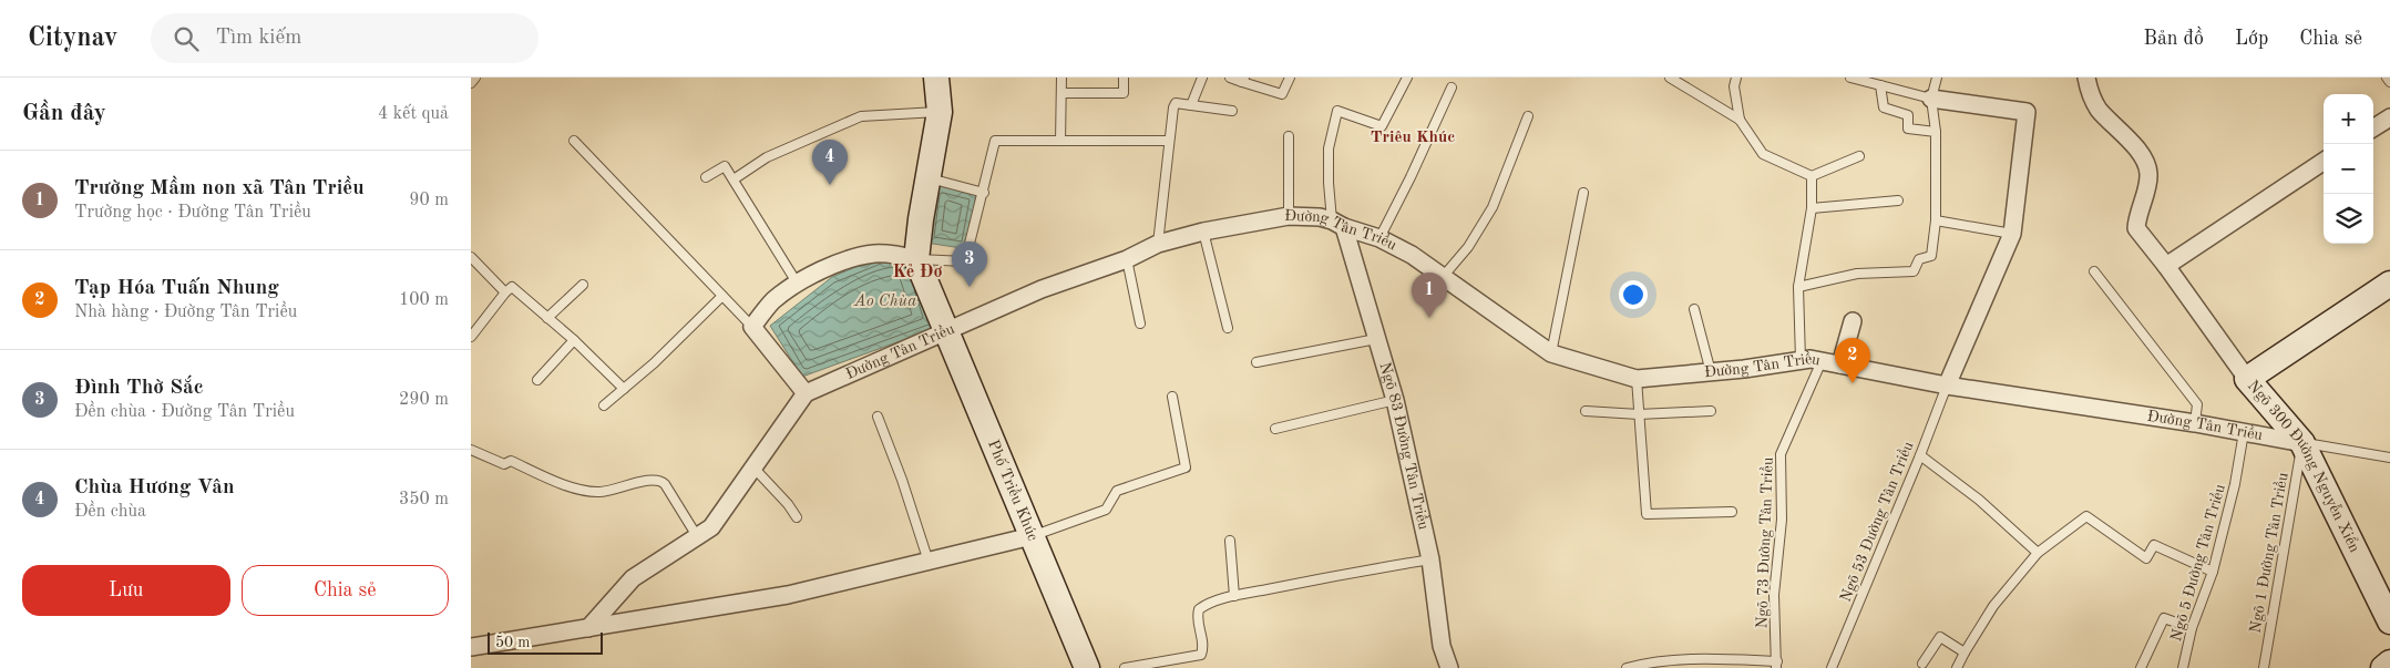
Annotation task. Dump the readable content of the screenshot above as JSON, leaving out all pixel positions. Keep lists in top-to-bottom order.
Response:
{
  "streets": {
    "street": [
      "Đường Tân Triều",
      "Ngõ 83 Đường Tân Triều",
      "Ngõ 300 Đường Nguyễn Xiển",
      "Phố Triều Khúc"
    ],
    "lane": [
      "Ngõ 53 Đường Tân Triều",
      "Ngõ 73 Đường Tân Triều",
      "Ngõ 1 Đường Tân Triều",
      "Ngõ 5 Đường Tân Triều"
    ]
  },
  "crossings": [
    ["Đường Tân Triều", "Ngõ 83 Đường Tân Triều"],
    ["Đường Tân Triều", "Ngõ 300 Đường Nguyễn Xiển"],
    ["Đường Tân Triều", "Phố Triều Khúc"],
    ["Đường Tân Triều", "Ngõ 53 Đường Tân Triều"],
    ["Đường Tân Triều", "Ngõ 73 Đường Tân Triều"],
    ["Đường Tân Triều", "Ngõ 1 Đường Tân Triều"],
    ["Đường Tân Triều", "Ngõ 5 Đường Tân Triều"],
    ["Ngõ 300 Đường Nguyễn Xiển", "Ngõ 1 Đường Tân Triều"]
  ],
  "districts": ["Triêu Khúc", "Kẻ Đơ"],
  "water": ["Ao Chùa"],
  "scale_bar": "50 m",
  "page": {
    "header": "Citynav",
    "search": "Tìm kiếm",
    "nav": ["Bản đồ", "Lớp", "Chia sẻ"],
    "heading": ["Gần đây", "4 kết quả"],
    "map_buttons": ["+", "−"],
    "pins": [
      "4",
      "3",
      "1",
      "2"
    ],
    "list": [
      {
        "mark": "1",
        "name": "Trường Mầm non xã Tân Triều",
        "note": "Trường học · Đường Tân Triều",
        "value": "90 m"
      },
      {
        "mark": "2",
        "name": "Tạp Hóa Tuấn Nhung",
        "note": "Nhà hàng · Đường Tân Triều",
        "value": "100 m"
      },
      {
        "mark": "3",
        "name": "Đình Thờ Sắc",
        "note": "Đền chùa · Đường Tân Triều",
        "value": "290 m"
      },
      {
        "mark": "4",
        "name": "Chùa Hương Vân",
        "note": "Đền chùa",
        "value": "350 m"
      }
    ],
    "buttons": ["Lưu", "Chia sẻ"],
    "scale": "50 m"
  }
}
